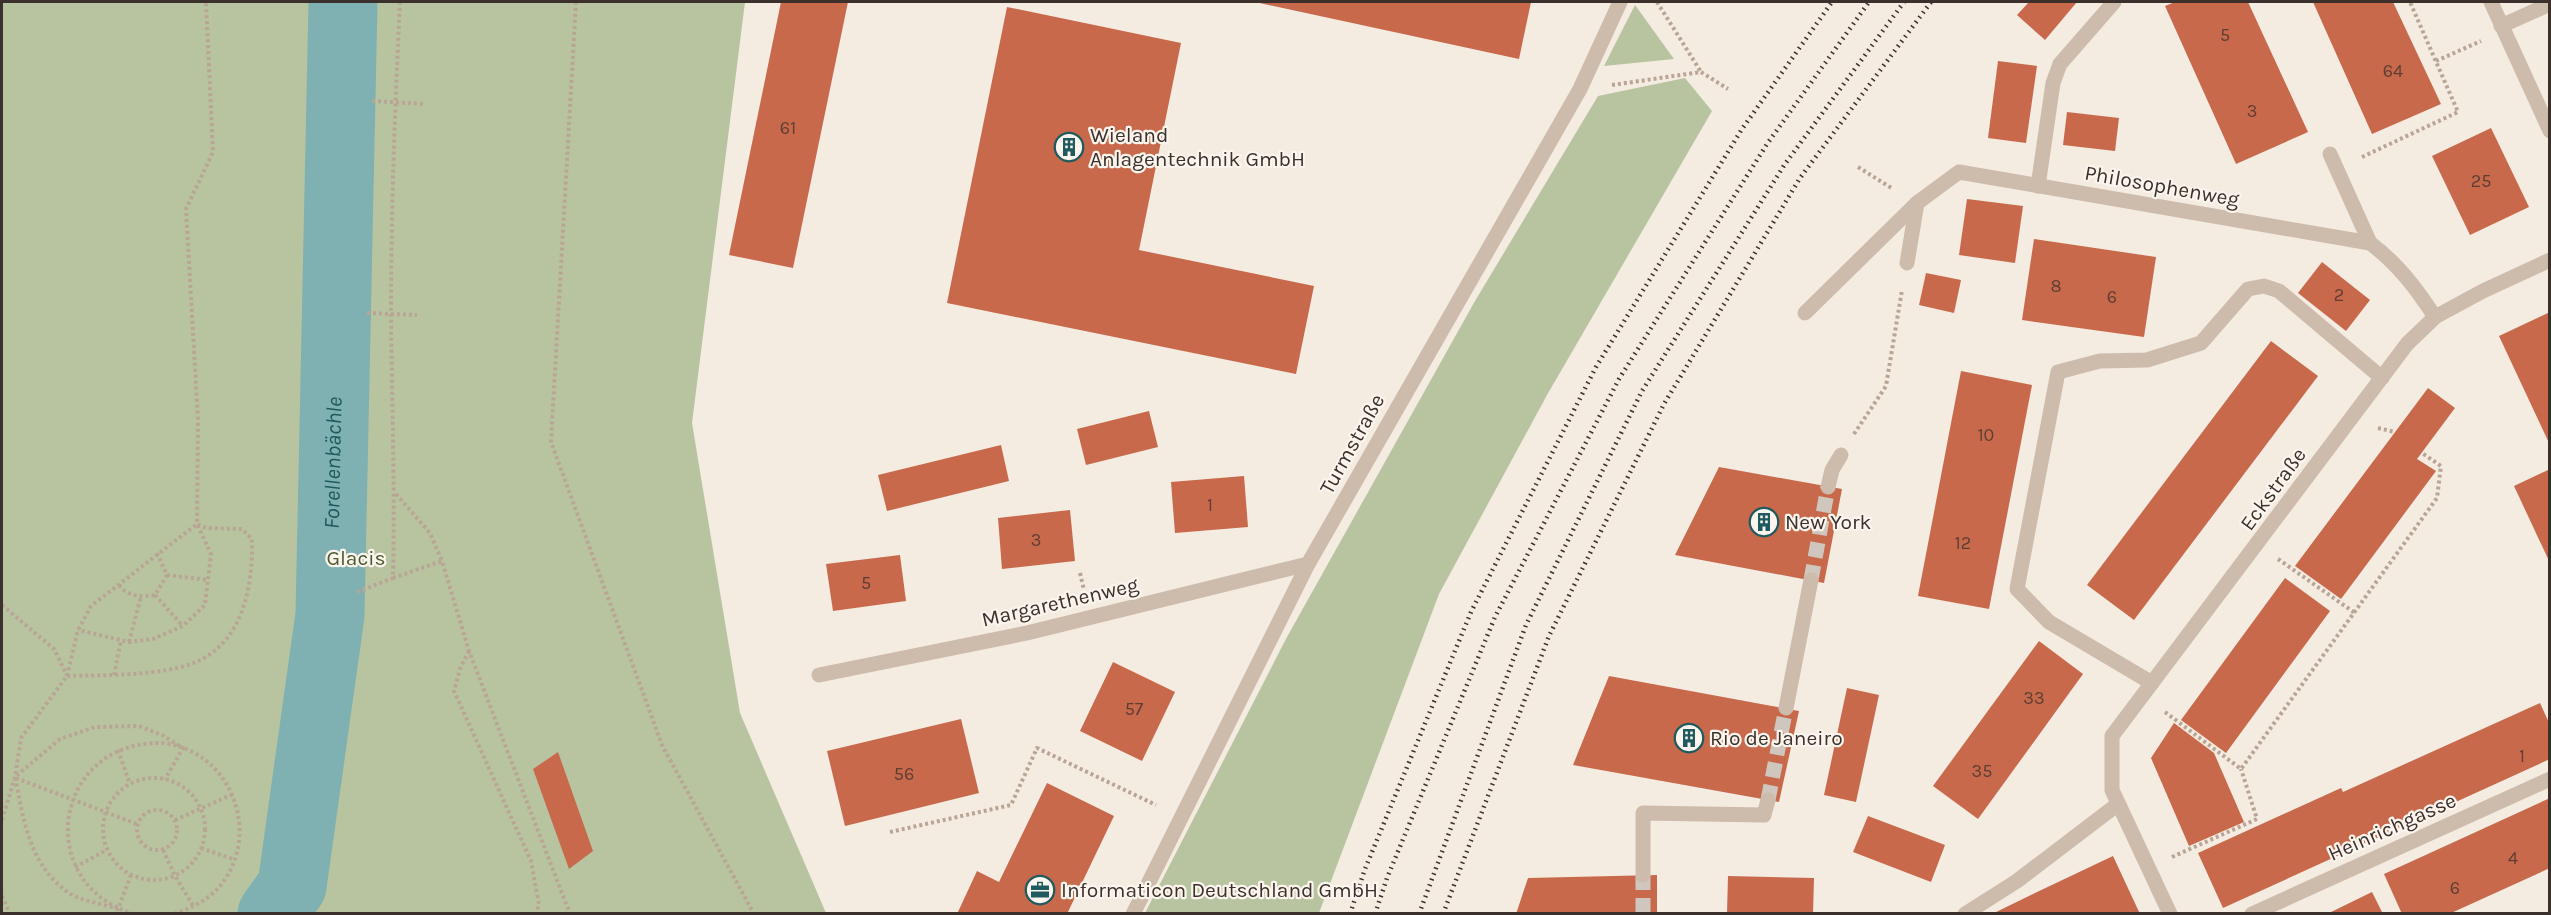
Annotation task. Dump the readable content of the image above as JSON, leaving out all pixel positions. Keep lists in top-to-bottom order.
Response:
{
  "streets": {
    "street": [
      "Philosophenweg",
      "Turmstraße",
      "Eckstraße",
      "Margarethenweg",
      "Heinrichgasse"
    ]
  },
  "crossings": [
    ["Philosophenweg", "Eckstraße"],
    ["Turmstraße", "Margarethenweg"]
  ],
  "water": ["Forellenbächle"],
  "parks": ["Glacis"],
  "places": {
    "building": ["Wieland Anlagentechnik GmbH", "New York", "Rio de Janeiro"],
    "office": ["Informaticon Deutschland GmbH"]
  },
  "house_numbers": [
    "5",
    "64",
    "3",
    "61",
    "25",
    "8",
    "2",
    "6",
    "10",
    "1",
    "3",
    "12",
    "5",
    "33",
    "57",
    "1",
    "35",
    "56",
    "4",
    "6"
  ]
}
